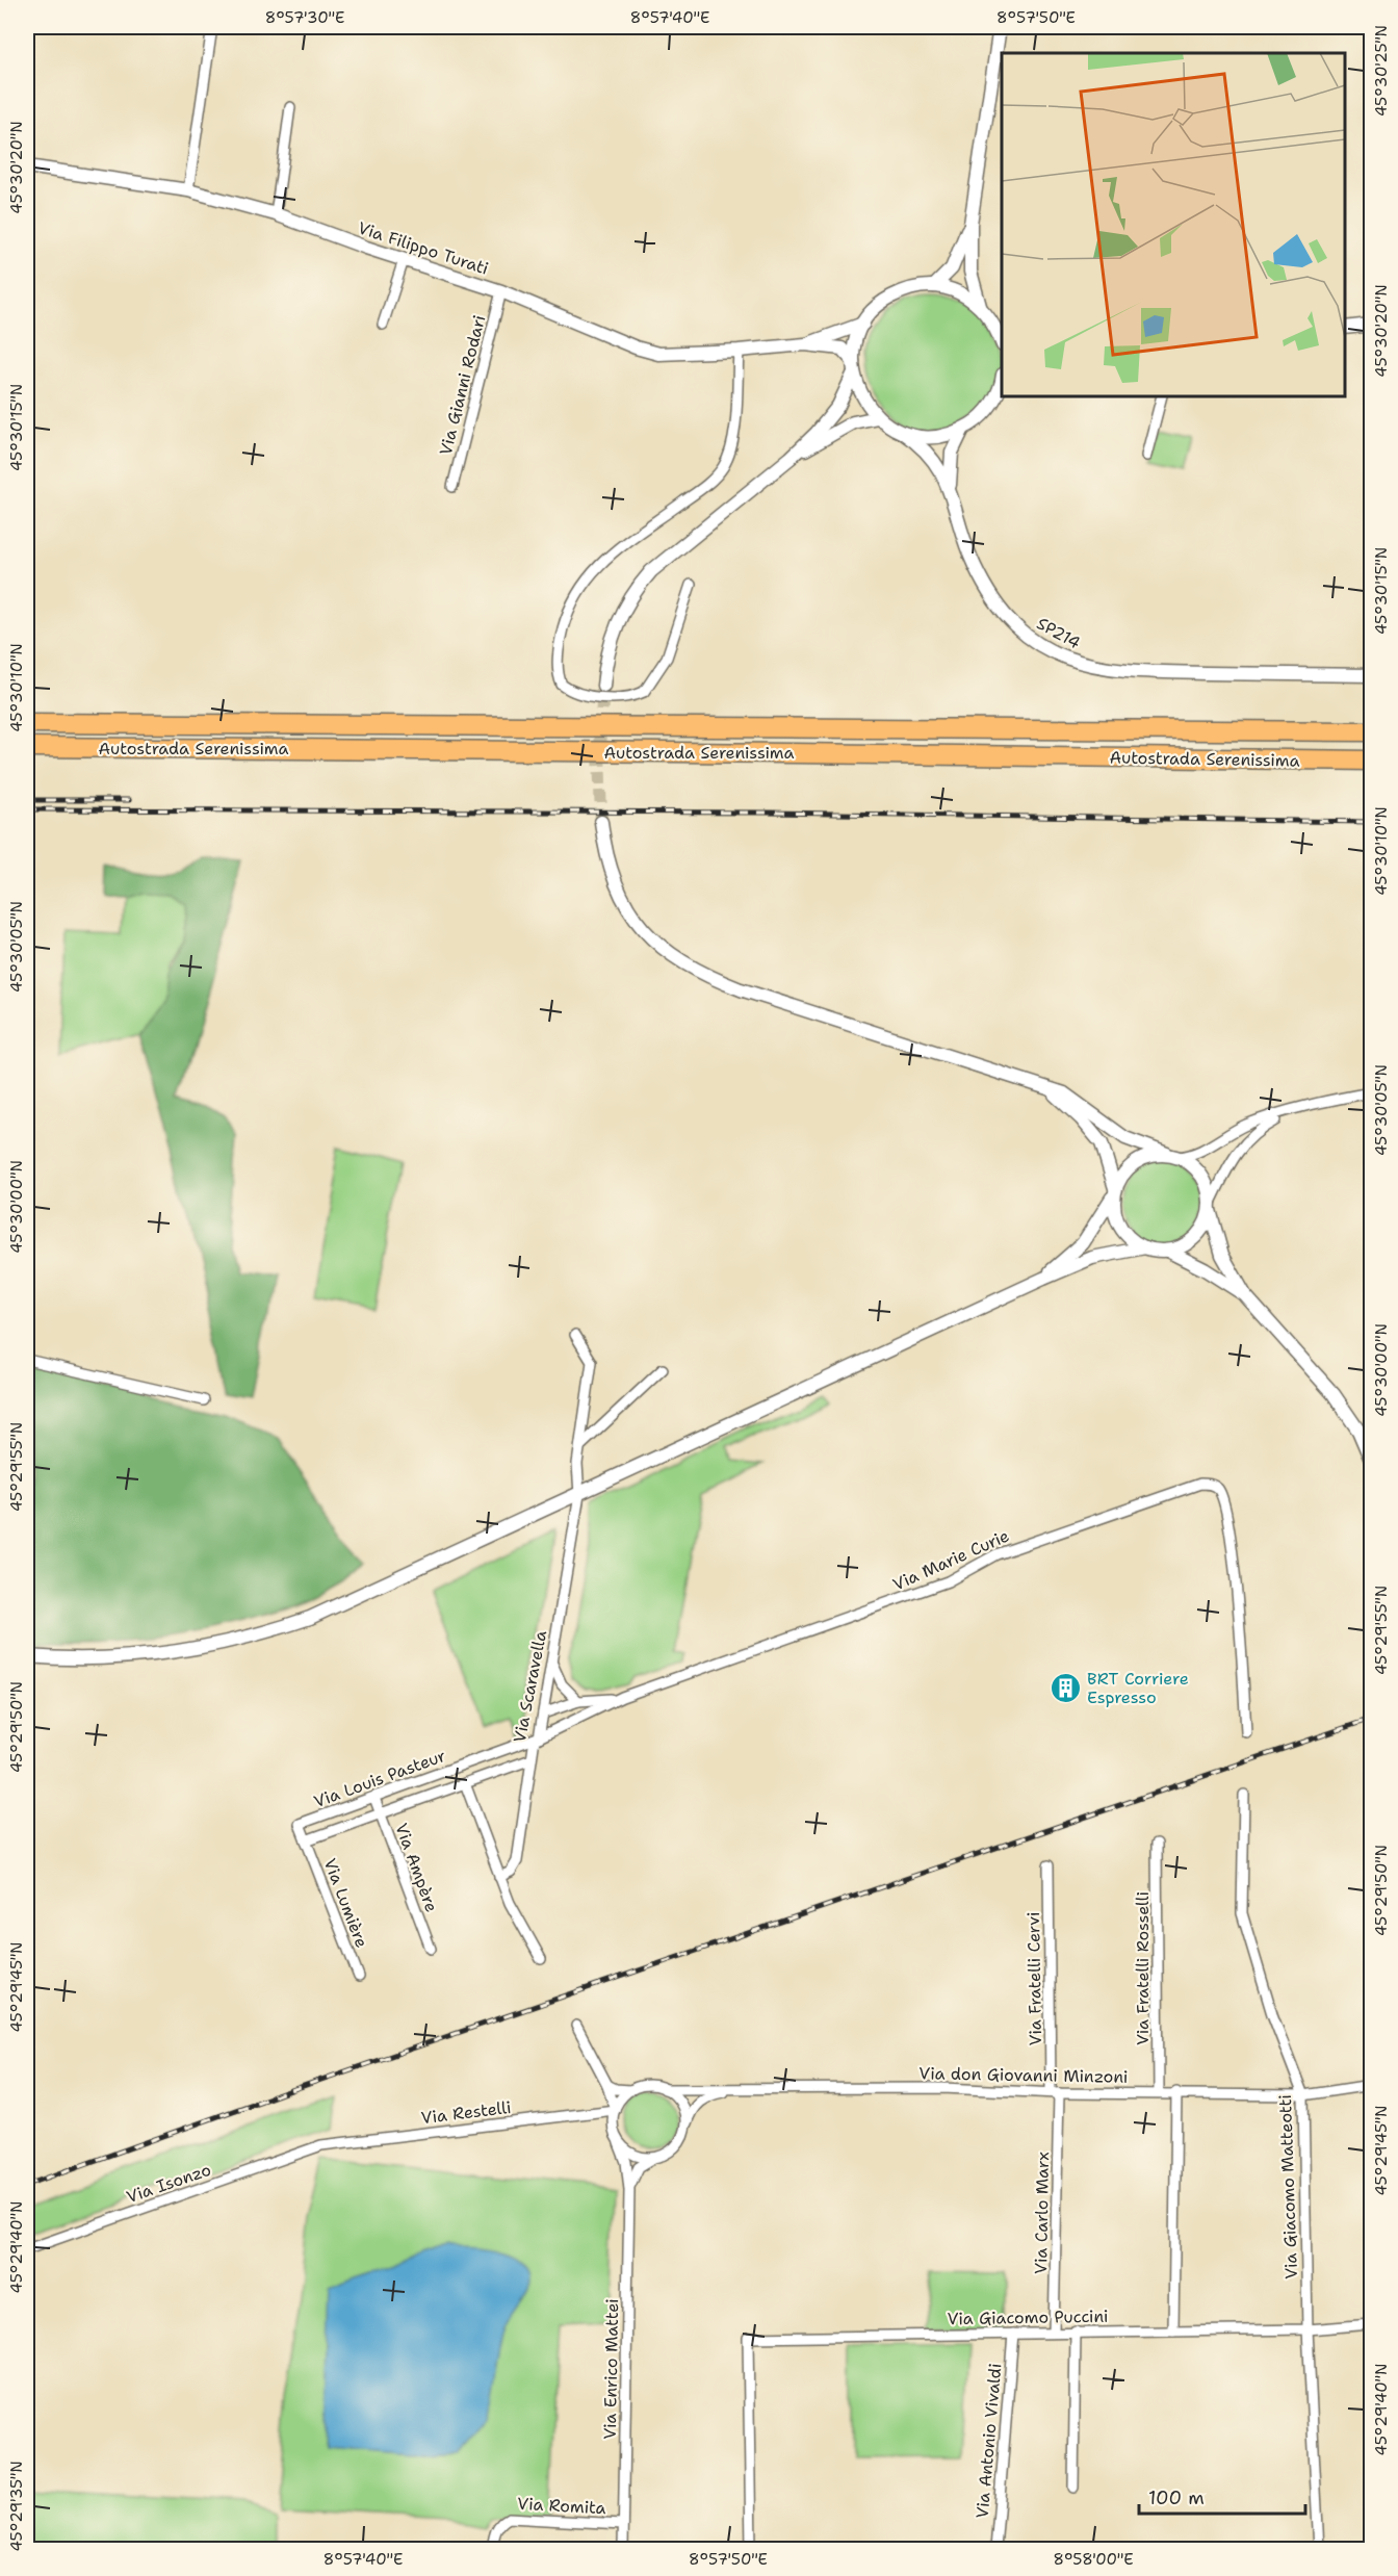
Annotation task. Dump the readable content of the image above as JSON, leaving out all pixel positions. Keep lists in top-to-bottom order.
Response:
{
  "streets": {
    "highway": ["Autostrada Serenissima"],
    "street": [
      "Via Filippo Turati",
      "Via Gianni Rodari",
      "SP214",
      "Via Marie Curie",
      "Via Scaravella",
      "Via Louis Pasteur",
      "Via Ampère",
      "Via Lumière",
      "Via Fratelli Rosselli",
      "Via Fratelli Cervi",
      "Via don Giovanni Minzoni",
      "Via Restelli",
      "Via Isonzo",
      "Via Giacomo Matteotti",
      "Via Carlo Marx",
      "Via Giacomo Puccini",
      "Via Enrico Mattei",
      "Via Antonio Vivaldi",
      "Via Romita"
    ]
  },
  "crossings": [
    ["Via Filippo Turati", "Via Gianni Rodari"],
    ["Via Marie Curie", "Via Scaravella"],
    ["Via Marie Curie", "Via Louis Pasteur"],
    ["Via Scaravella", "Via Louis Pasteur"],
    ["Via Louis Pasteur", "Via Ampère"],
    ["Via Louis Pasteur", "Via Lumière"],
    ["Via Fratelli Rosselli", "Via don Giovanni Minzoni"],
    ["Via Fratelli Cervi", "Via don Giovanni Minzoni"],
    ["Via Fratelli Cervi", "Via Carlo Marx"],
    ["Via don Giovanni Minzoni", "Via Restelli"],
    ["Via don Giovanni Minzoni", "Via Giacomo Matteotti"],
    ["Via don Giovanni Minzoni", "Via Carlo Marx"],
    ["Via don Giovanni Minzoni", "Via Enrico Mattei"],
    ["Via Restelli", "Via Isonzo"],
    ["Via Restelli", "Via Enrico Mattei"],
    ["Via Giacomo Matteotti", "Via Giacomo Puccini"],
    ["Via Carlo Marx", "Via Giacomo Puccini"],
    ["Via Giacomo Puccini", "Via Antonio Vivaldi"],
    ["Via Enrico Mattei", "Via Romita"]
  ],
  "places": {
    "building": ["BRT Corriere Espresso"]
  },
  "scale_bar": "100 m",
  "coordinates": [
    "8°57'30\"E",
    "8°57'40\"E",
    "8°57'50\"E",
    "45°30'25\"N",
    "45°30'20\"N",
    "45°30'15\"N",
    "45°30'10\"N",
    "45°30'05\"N",
    "45°30'00\"N",
    "45°29'55\"N",
    "45°29'50\"N",
    "45°29'45\"N",
    "45°29'40\"N",
    "45°29'35\"N",
    "8°58'00\"E"
  ]
}
